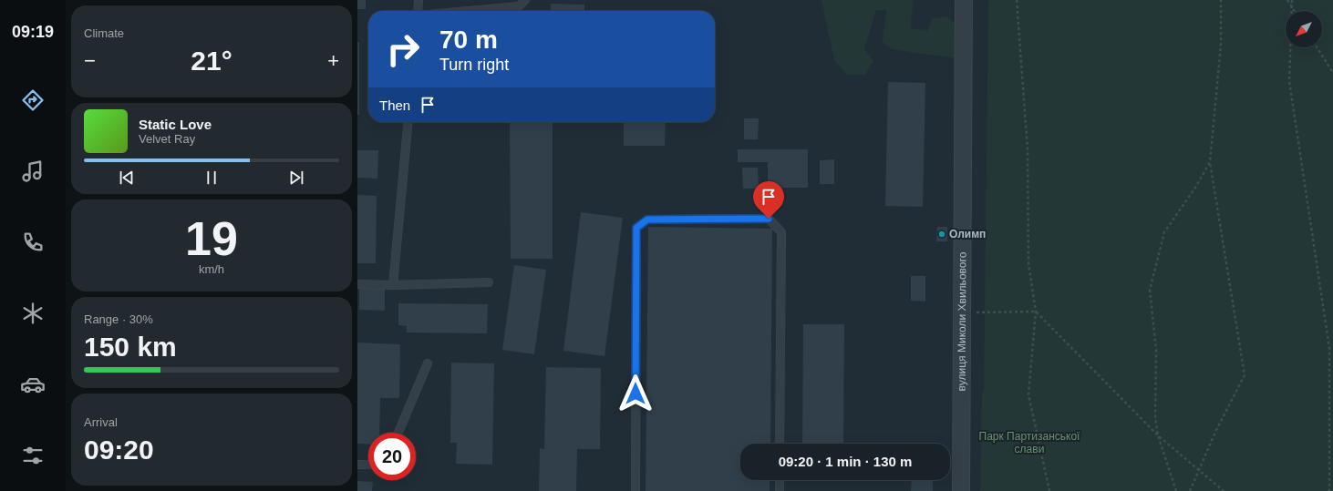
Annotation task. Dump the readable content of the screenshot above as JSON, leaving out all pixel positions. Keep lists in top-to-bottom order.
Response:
{
  "streets": {
    "street": ["вулиця Миколи Хвильового"]
  },
  "parks": ["Парк Партизанської слави"],
  "places": ["Олимп"],
  "north": "bottom left",
  "page": {
    "tabs": "09:19",
    "tile": [
      "Climate",
      ["19", "km/h"],
      ["Range · 30%", "150 km"],
      ["Arrival", "09:20"]
    ],
    "turn": ["70 m", "Turn right"],
    "heat": ["−", "21°", "+"],
    "then": "Then",
    "song": ["Static Love", "Velvet Ray"],
    "limit": "20",
    "trip": "09:20 · 1 min · 130 m"
  }
}
